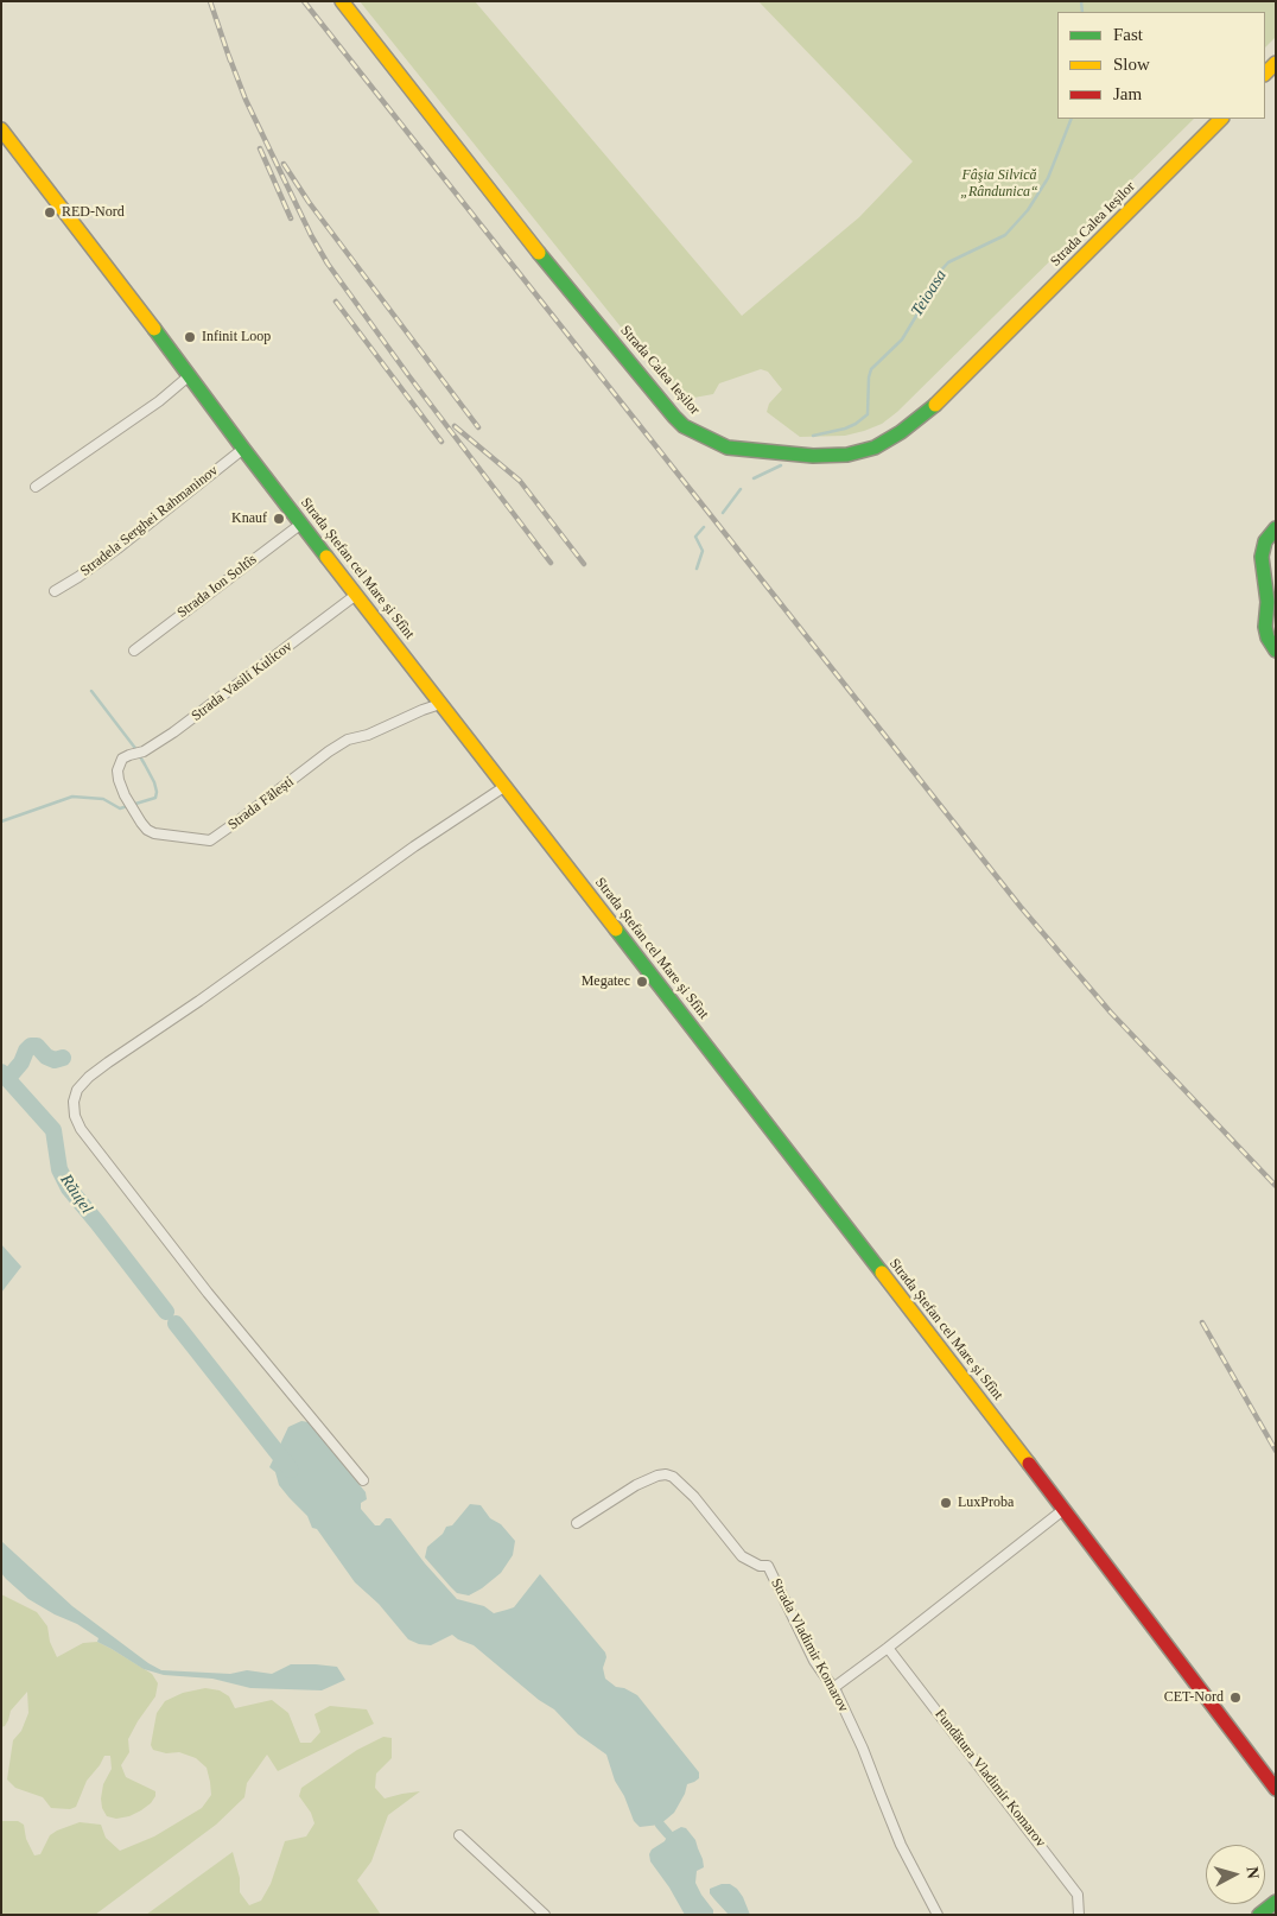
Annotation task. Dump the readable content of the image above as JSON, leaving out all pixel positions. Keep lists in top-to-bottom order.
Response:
{
  "streets": {
    "main road": ["Strada Calea Ieșilor", "Strada Ștefan cel Mare și Sfînt"],
    "street": [
      "Stradela Serghei Rahmaninov",
      "Strada Ion Soltîs",
      "Strada Vasili Kulicov",
      "Strada Fălești",
      "Strada Vladimir Komarov",
      "Fundătura Vladimir Komarov"
    ]
  },
  "crossings": [
    ["Stradela Serghei Rahmaninov", "Strada Ștefan cel Mare și Sfînt"],
    ["Strada Ștefan cel Mare și Sfînt", "Strada Ion Soltîs"],
    ["Strada Ștefan cel Mare și Sfînt", "Strada Vasili Kulicov"],
    ["Strada Ștefan cel Mare și Sfînt", "Strada Fălești"],
    ["Strada Vasili Kulicov", "Strada Fălești"]
  ],
  "water": ["Teioasa", "Răuțel"],
  "parks": ["Fâşia Silvică „Rândunica“"],
  "places": [
    "RED-Nord",
    "Infinit Loop",
    "Knauf",
    "Megatec",
    "LuxProba",
    "CET-Nord"
  ],
  "legend": ["Fast", "Slow", "Jam"],
  "north": "right"
}
